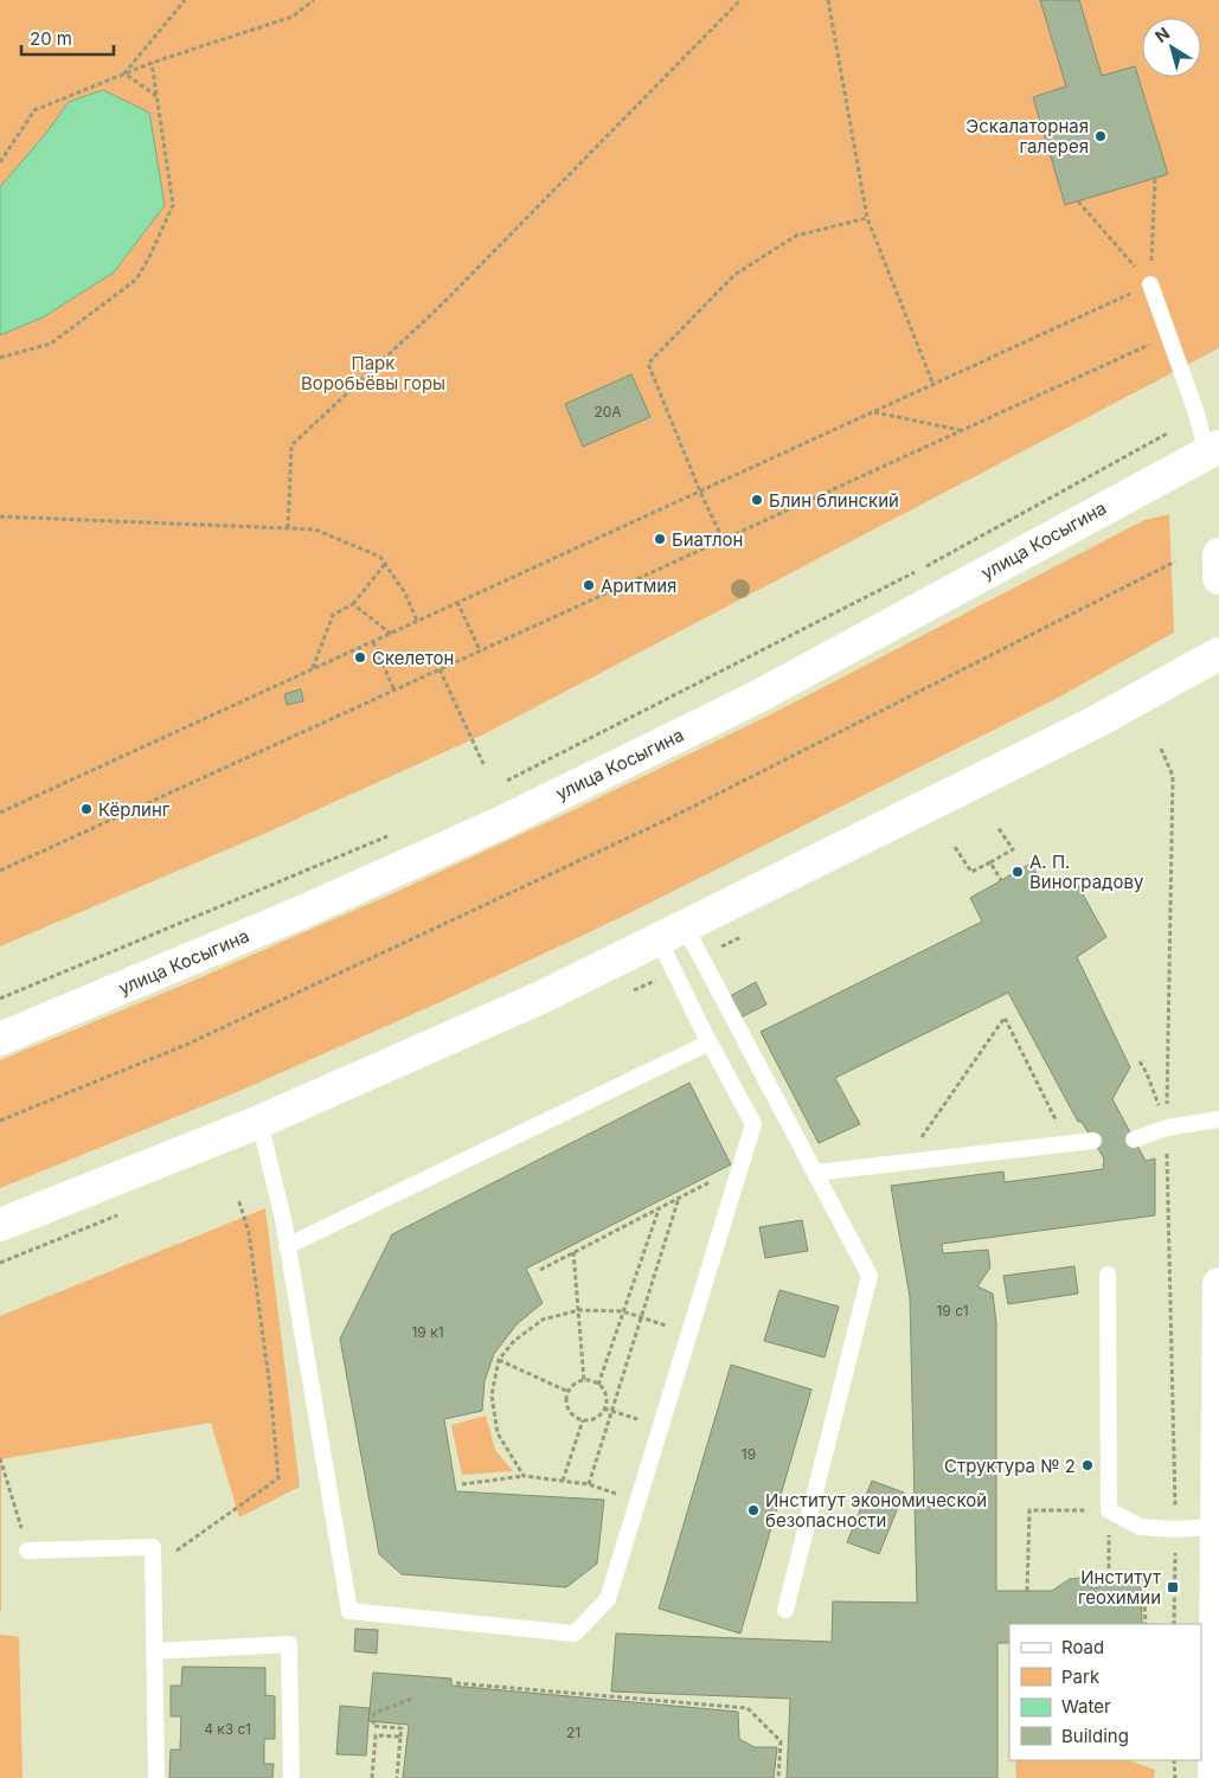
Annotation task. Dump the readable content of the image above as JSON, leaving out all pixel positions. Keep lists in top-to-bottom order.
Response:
{
  "streets": {
    "main road": ["улица Косыгина"]
  },
  "parks": ["Парк Воробьёвы горы"],
  "places": {
    "other": [
      "Эскалаторная галерея",
      "Блин блинский",
      "Биатлон",
      "Аритмия",
      "Скелетон",
      "Кёрлинг",
      "А. П. Виноградову",
      "Структура № 2",
      "Институт экономической безопасности"
    ],
    "transit": ["Институт геохимии"]
  },
  "house_numbers": [
    "20А",
    "19 с1",
    "19 к1",
    "19",
    "4 к3 с1",
    "21"
  ],
  "legend": [
    "Road",
    "Park",
    "Water",
    "Building"
  ],
  "scale_bar": "20 m",
  "north": "top left"
}
